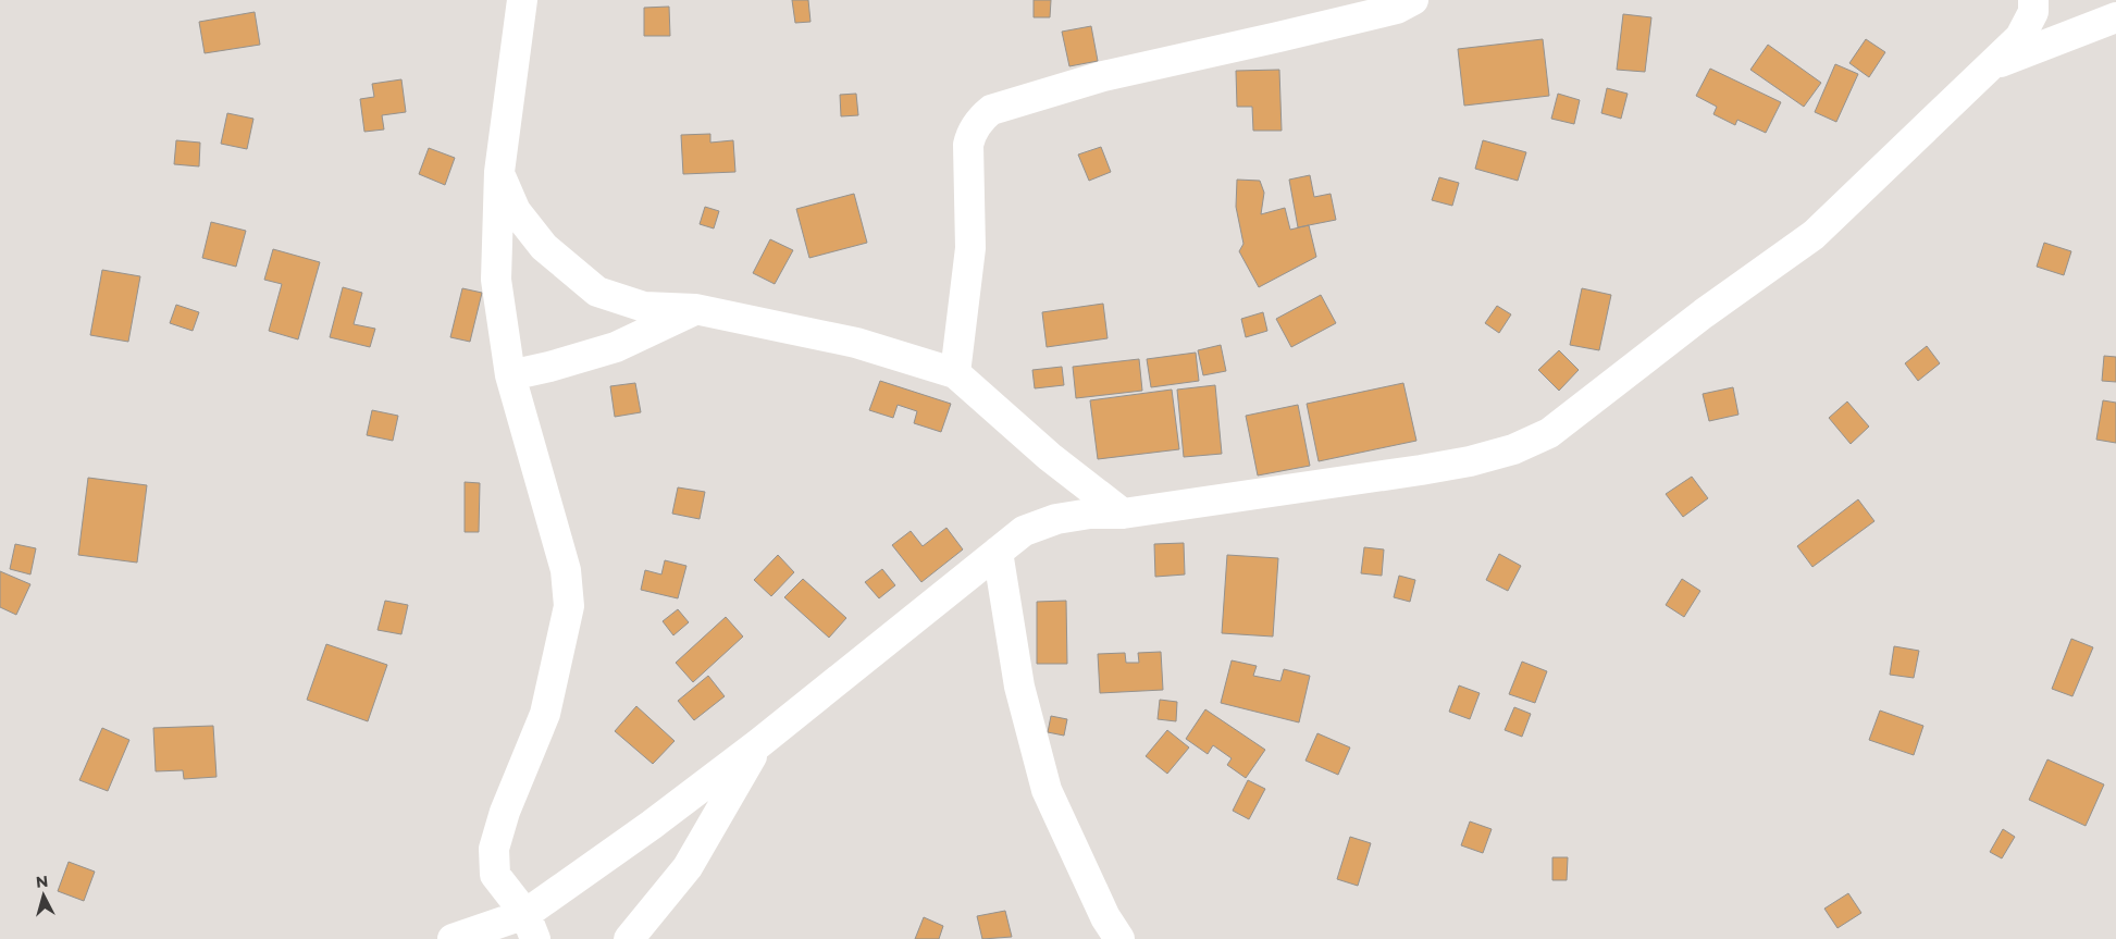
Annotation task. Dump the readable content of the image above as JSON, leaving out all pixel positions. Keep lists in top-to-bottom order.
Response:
{
  "north": "top"
}
